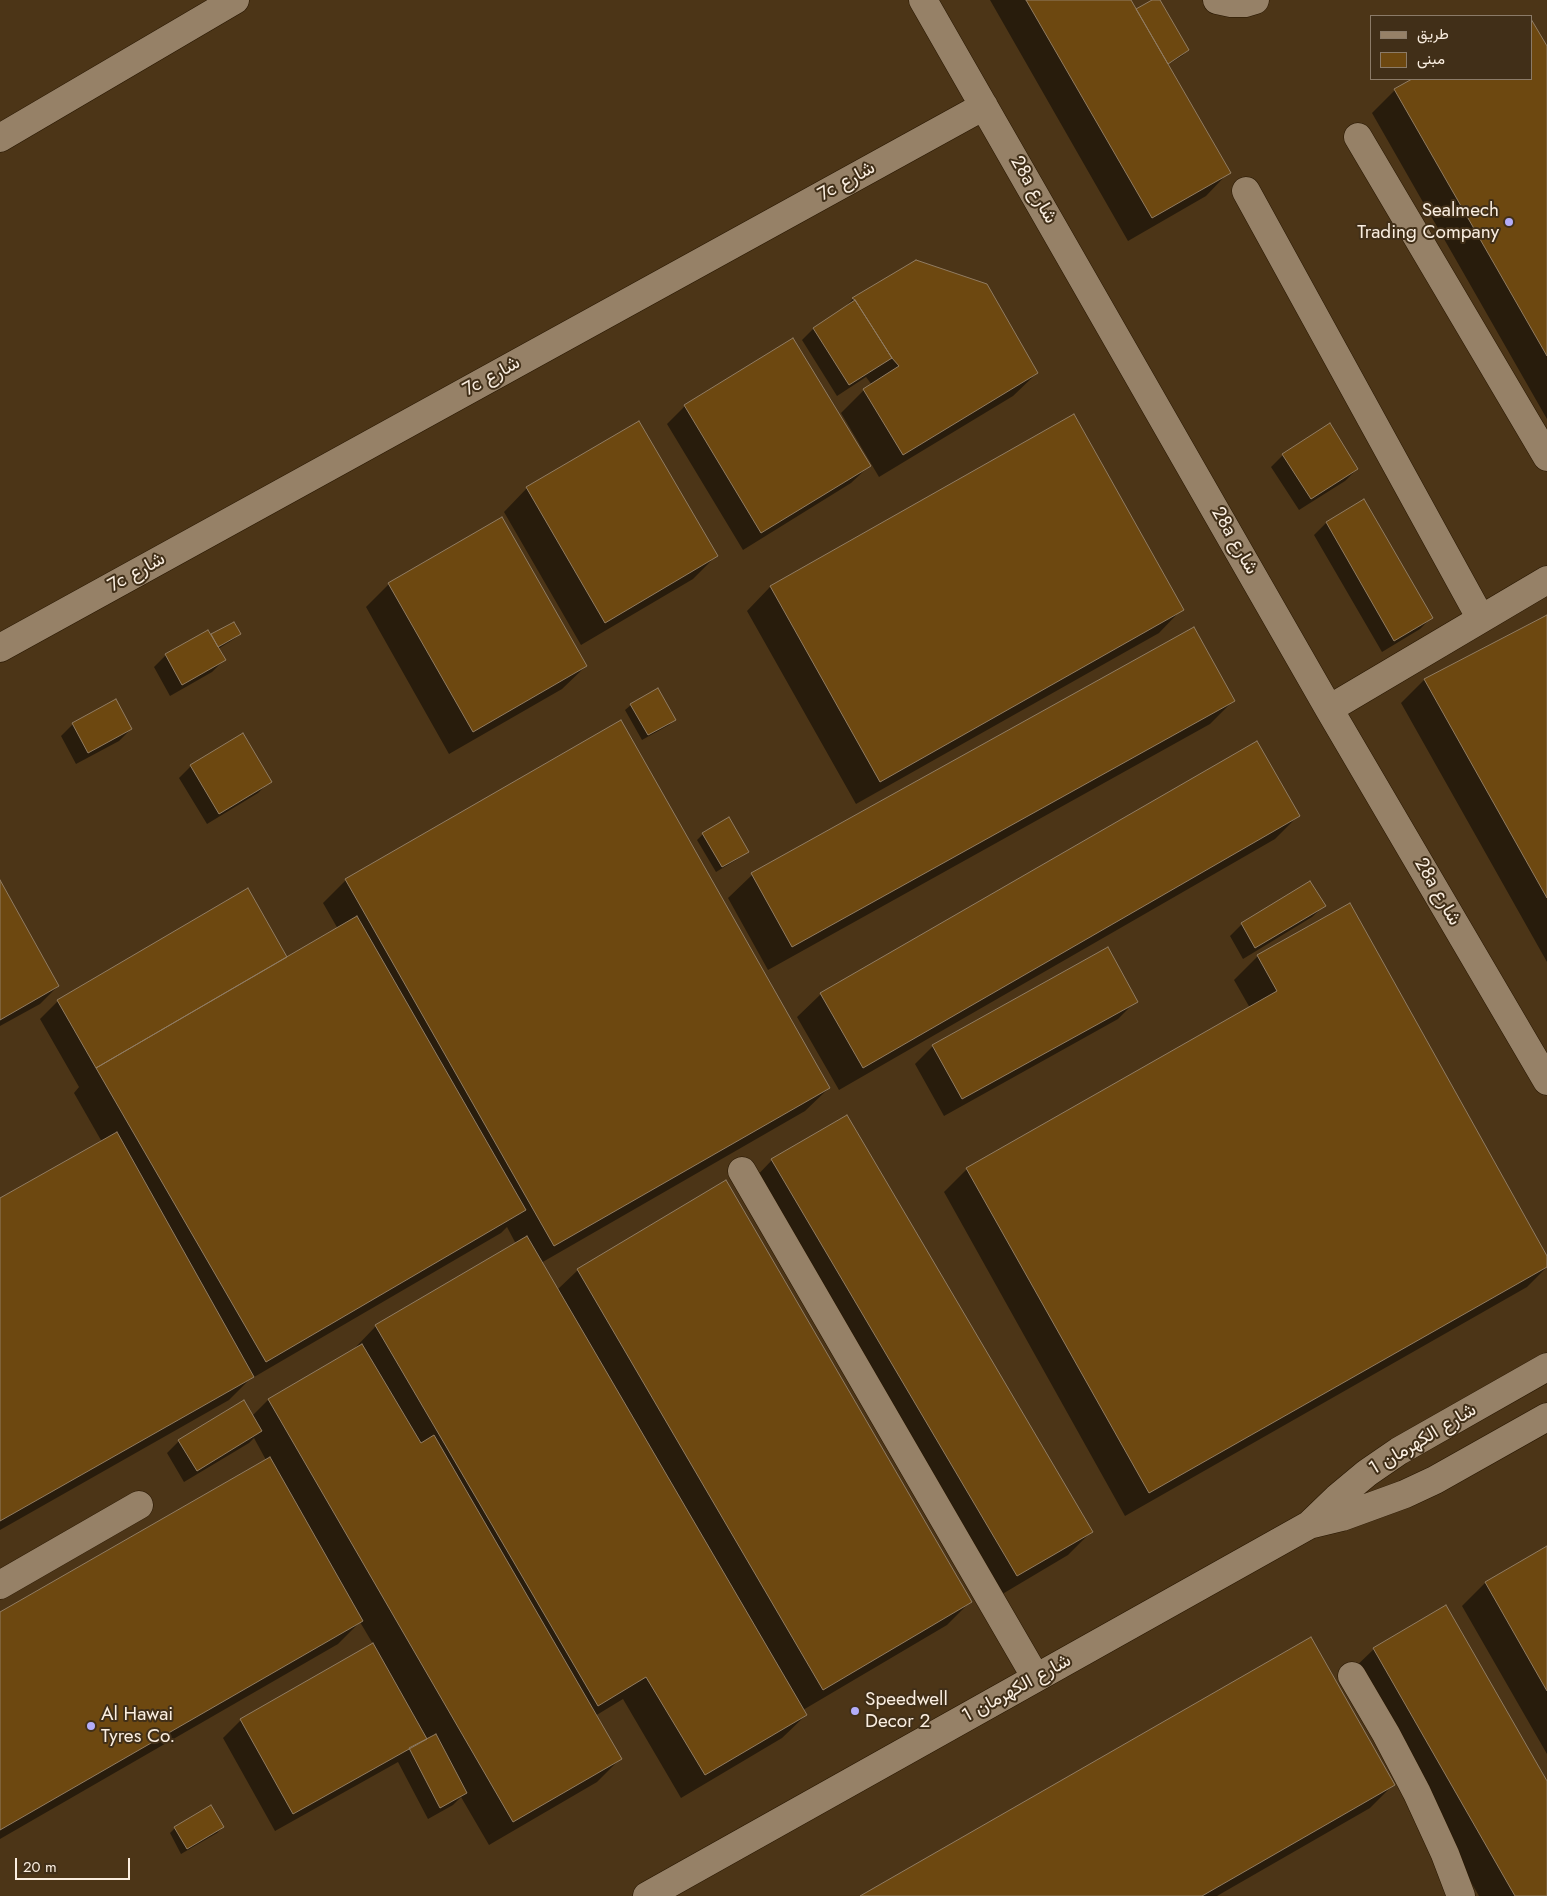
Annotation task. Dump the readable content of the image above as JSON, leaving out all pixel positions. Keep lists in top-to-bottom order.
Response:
{
  "streets": {
    "street": ["7c شارع", "28a شارع", "شارع الكهرمان 1"]
  },
  "crossings": [
    ["7c شارع", "28a شارع"]
  ],
  "places": ["Sealmech Trading Company", "Speedwell Decor 2", "Al Hawai Tyres Co."],
  "legend": ["طريق", "مبنى"],
  "scale_bar": "20 m"
}
